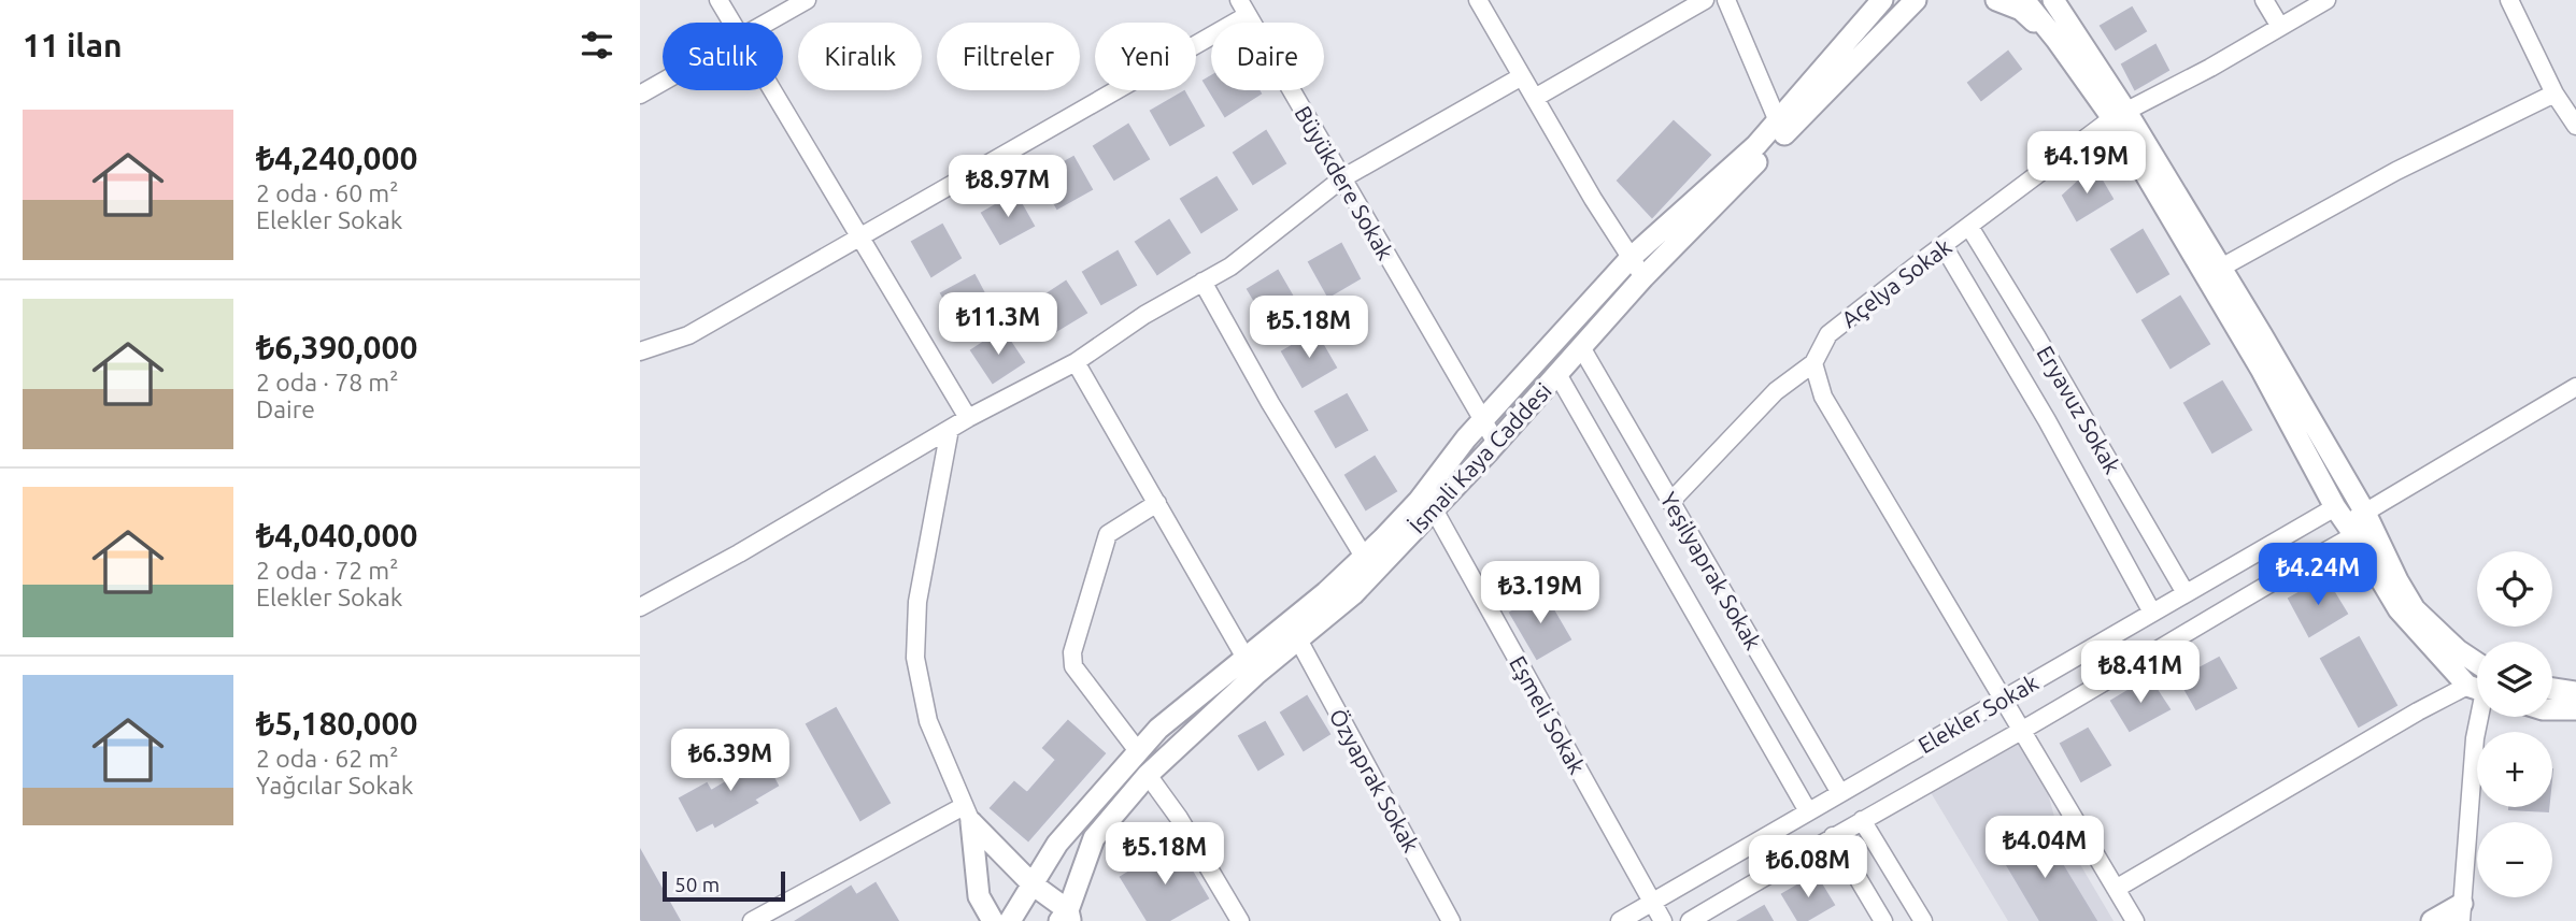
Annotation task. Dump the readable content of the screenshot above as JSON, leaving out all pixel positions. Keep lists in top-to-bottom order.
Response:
{
  "streets": {
    "street": [
      "Büyükdere Sokak",
      "Açelya Sokak",
      "Eryavuz Sokak",
      "İsmali Kaya Caddesi",
      "Yeşilyaprak Sokak",
      "Elekler Sokak",
      "Eşmeli Sokak",
      "Özyaprak Sokak"
    ]
  },
  "crossings": [
    ["Büyükdere Sokak", "İsmali Kaya Caddesi"],
    ["Açelya Sokak", "Eryavuz Sokak"],
    ["Açelya Sokak", "Yeşilyaprak Sokak"],
    ["Eryavuz Sokak", "Elekler Sokak"],
    ["İsmali Kaya Caddesi", "Yeşilyaprak Sokak"],
    ["İsmali Kaya Caddesi", "Eşmeli Sokak"],
    ["İsmali Kaya Caddesi", "Özyaprak Sokak"],
    ["Yeşilyaprak Sokak", "Elekler Sokak"],
    ["Elekler Sokak", "Eşmeli Sokak"]
  ],
  "scale_bar": "50 m",
  "page": {
    "heading": "11 ilan",
    "chip": [
      "Satılık",
      "Kiralık",
      "Filtreler",
      "Yeni",
      "Daire"
    ],
    "list": [
      {
        "name": "₺4,240,000",
        "note": "2 oda · 60 m² · Elekler Sokak"
      },
      {
        "name": "₺6,390,000",
        "note": "2 oda · 78 m² · Daire"
      },
      {
        "name": "₺4,040,000",
        "note": "2 oda · 72 m² · Elekler Sokak"
      },
      {
        "name": "₺5,180,000",
        "note": "2 oda · 62 m² · Yağcılar Sokak"
      }
    ],
    "price": [
      "₺4.19M",
      "₺8.97M",
      "₺11.3M",
      "₺5.18M",
      "₺4.24M",
      "₺3.19M",
      "₺8.41M",
      "₺6.39M",
      "₺4.04M",
      "₺5.18M",
      "₺6.08M"
    ],
    "map_buttons": ["+", "−"],
    "scale": "50 m"
  }
}
